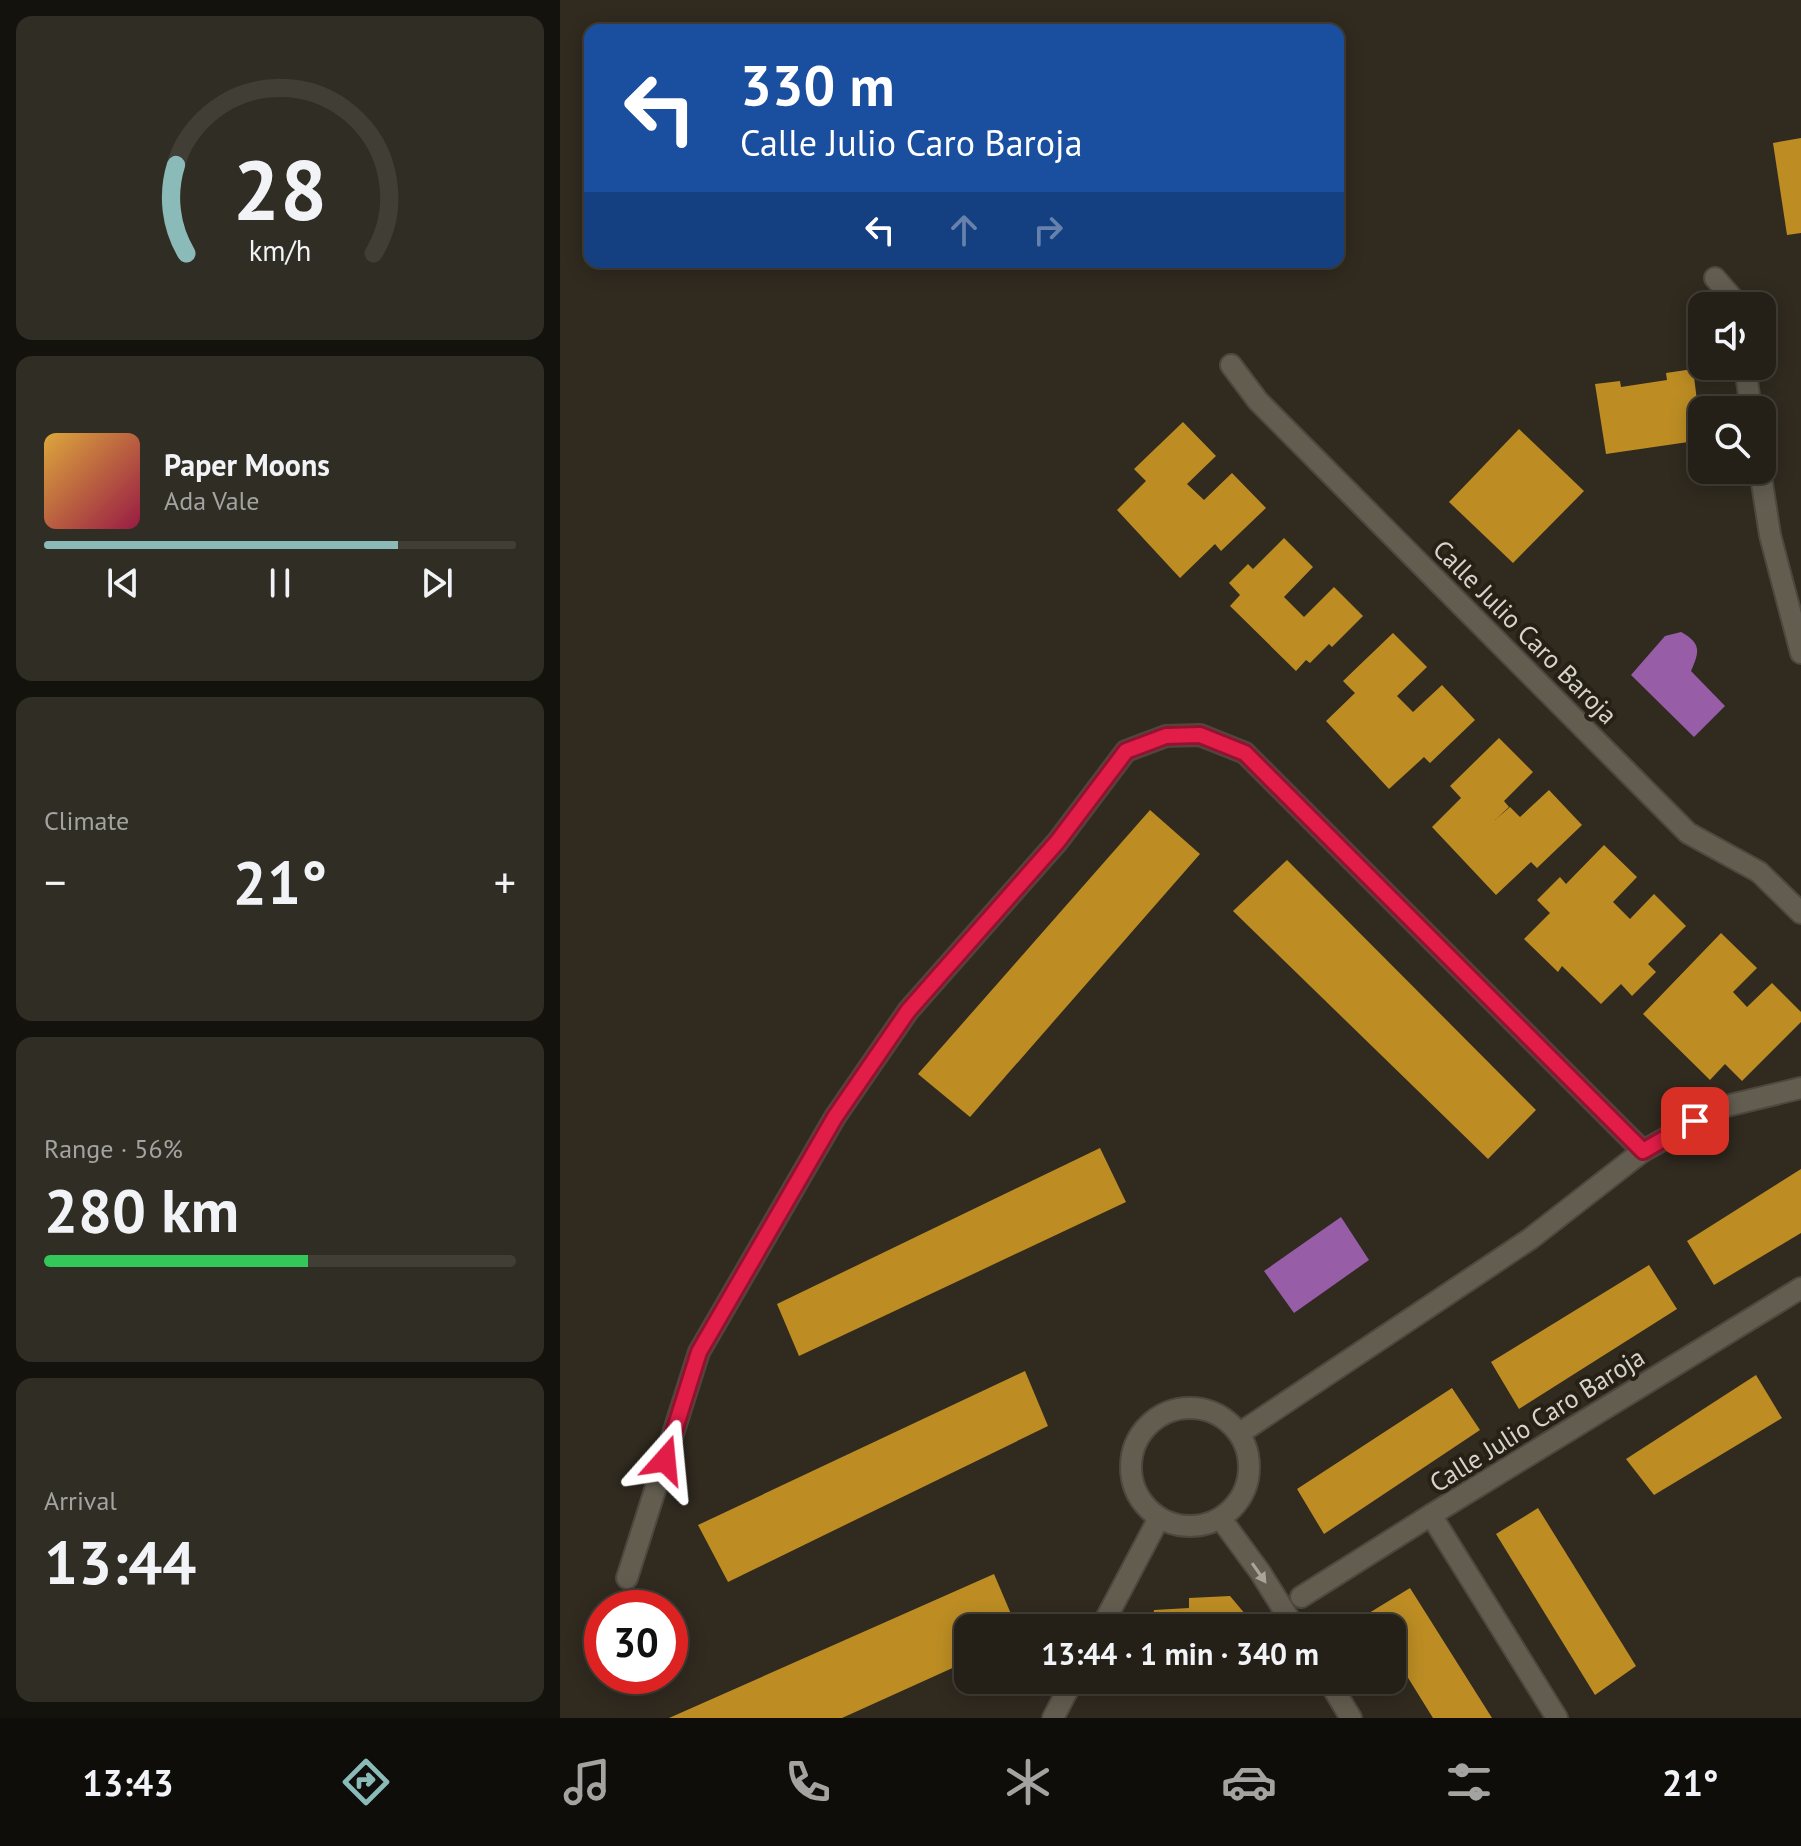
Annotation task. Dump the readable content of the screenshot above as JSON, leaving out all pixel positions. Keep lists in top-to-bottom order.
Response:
{
  "streets": {
    "street": ["Calle Julio Caro Baroja"]
  },
  "page": {
    "turn": ["330 m", "Calle Julio Caro Baroja"],
    "song": ["Paper Moons", "Ada Vale"],
    "tile": [
      "Climate",
      ["Range · 56%", "280 km"],
      ["Arrival", "13:44"]
    ],
    "heat": ["−", "21°", "+"],
    "limit": "30",
    "trip": "13:44 · 1 min · 340 m",
    "tabs": ["13:43", "21°"],
    "gauge": ["28", "km/h"]
  }
}
